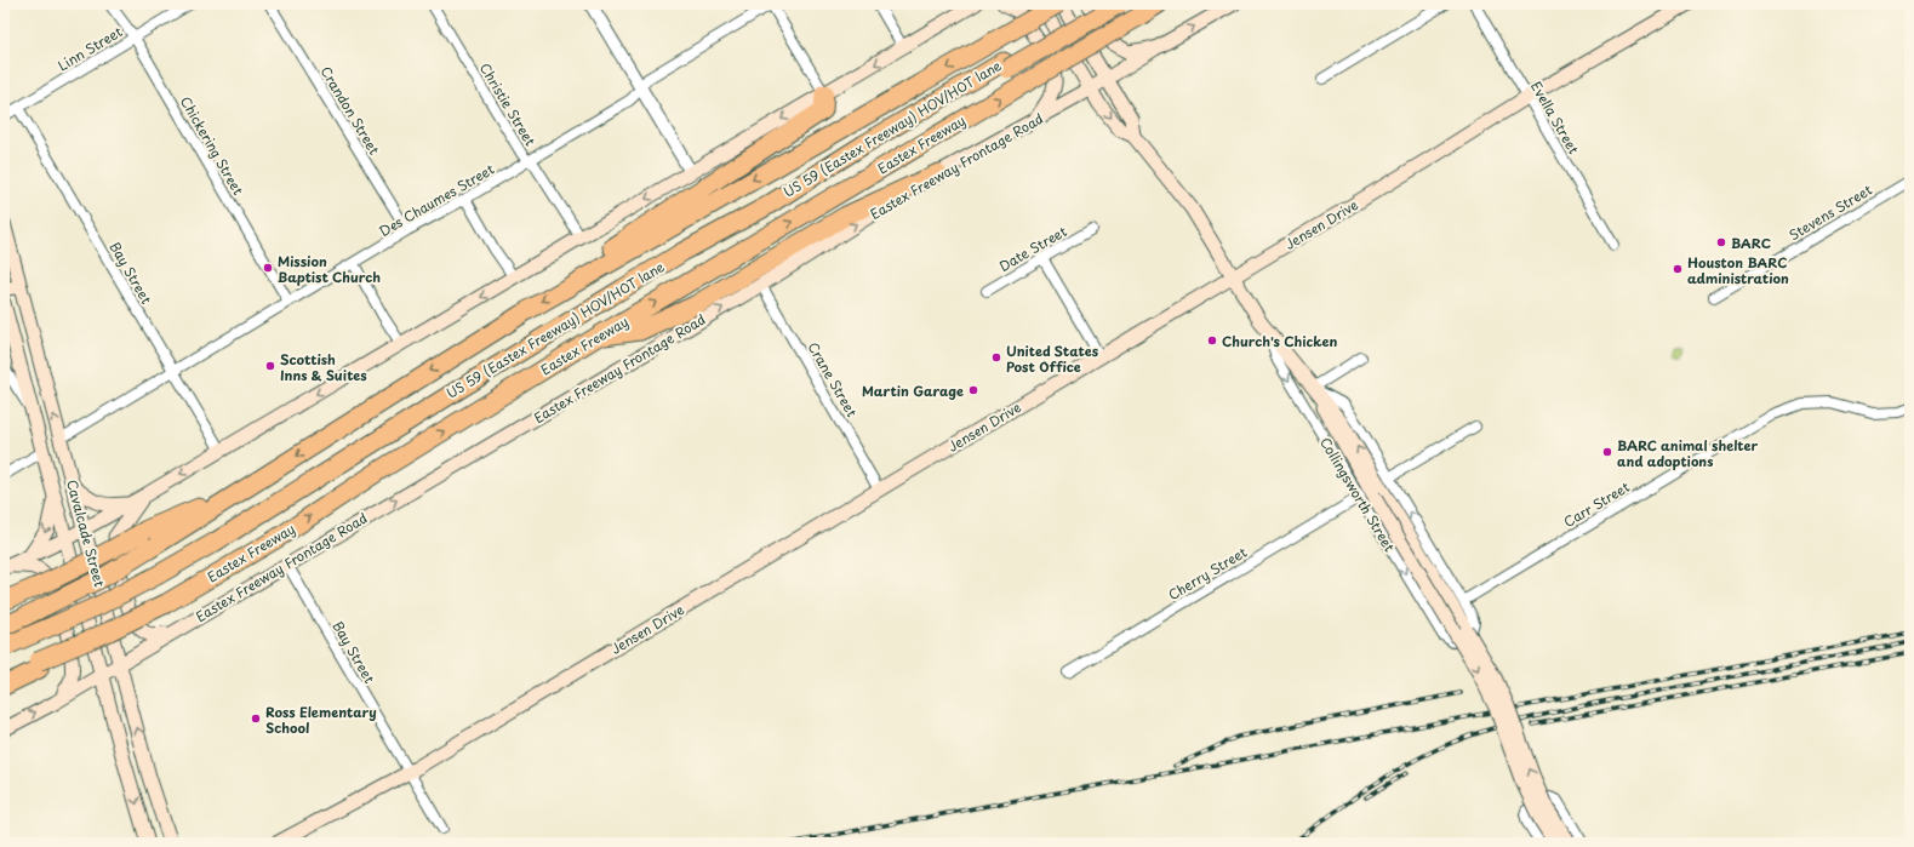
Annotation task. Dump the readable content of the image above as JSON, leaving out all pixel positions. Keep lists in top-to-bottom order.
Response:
{
  "streets": {
    "highway": ["US 59 (Eastex Freeway) HOV/HOT lane", "Eastex Freeway"],
    "main road": [
      "Eastex Freeway Frontage Road",
      "Jensen Drive",
      "Collingsworth Street",
      "Cavalcade Street"
    ],
    "street": [
      "Linn Street",
      "Christie Street",
      "Crandon Street",
      "Evella Street",
      "Chickering Street",
      "Des Chaumes Street",
      "Stevens Street",
      "Date Street",
      "Bay Street",
      "Crane Street",
      "Carr Street",
      "Cherry Street"
    ]
  },
  "crossings": [
    ["Linn Street", "Chickering Street"],
    ["Linn Street", "Bay Street"],
    ["Christie Street", "Des Chaumes Street"],
    ["Crandon Street", "Des Chaumes Street"],
    ["Evella Street", "Jensen Drive"],
    ["Chickering Street", "Des Chaumes Street"],
    ["Eastex Freeway Frontage Road", "Bay Street"],
    ["Eastex Freeway Frontage Road", "Crane Street"],
    ["Eastex Freeway Frontage Road", "Collingsworth Street"],
    ["Eastex Freeway Frontage Road", "Cavalcade Street"],
    ["Des Chaumes Street", "Bay Street"],
    ["Des Chaumes Street", "Cavalcade Street"],
    ["Jensen Drive", "Bay Street"],
    ["Jensen Drive", "Crane Street"],
    ["Jensen Drive", "Collingsworth Street"],
    ["Collingsworth Street", "Carr Street"],
    ["Collingsworth Street", "Cherry Street"]
  ],
  "one_way": ["Eastex Freeway Frontage Road"],
  "places": [
    "BARC",
    "Mission Baptist Church",
    "Houston BARC administration",
    "Church's Chicken",
    "United States Post Office",
    "Scottish Inns & Suites",
    "Martin Garage",
    "BARC animal shelter and adoptions",
    "Ross Elementary School"
  ]
}
